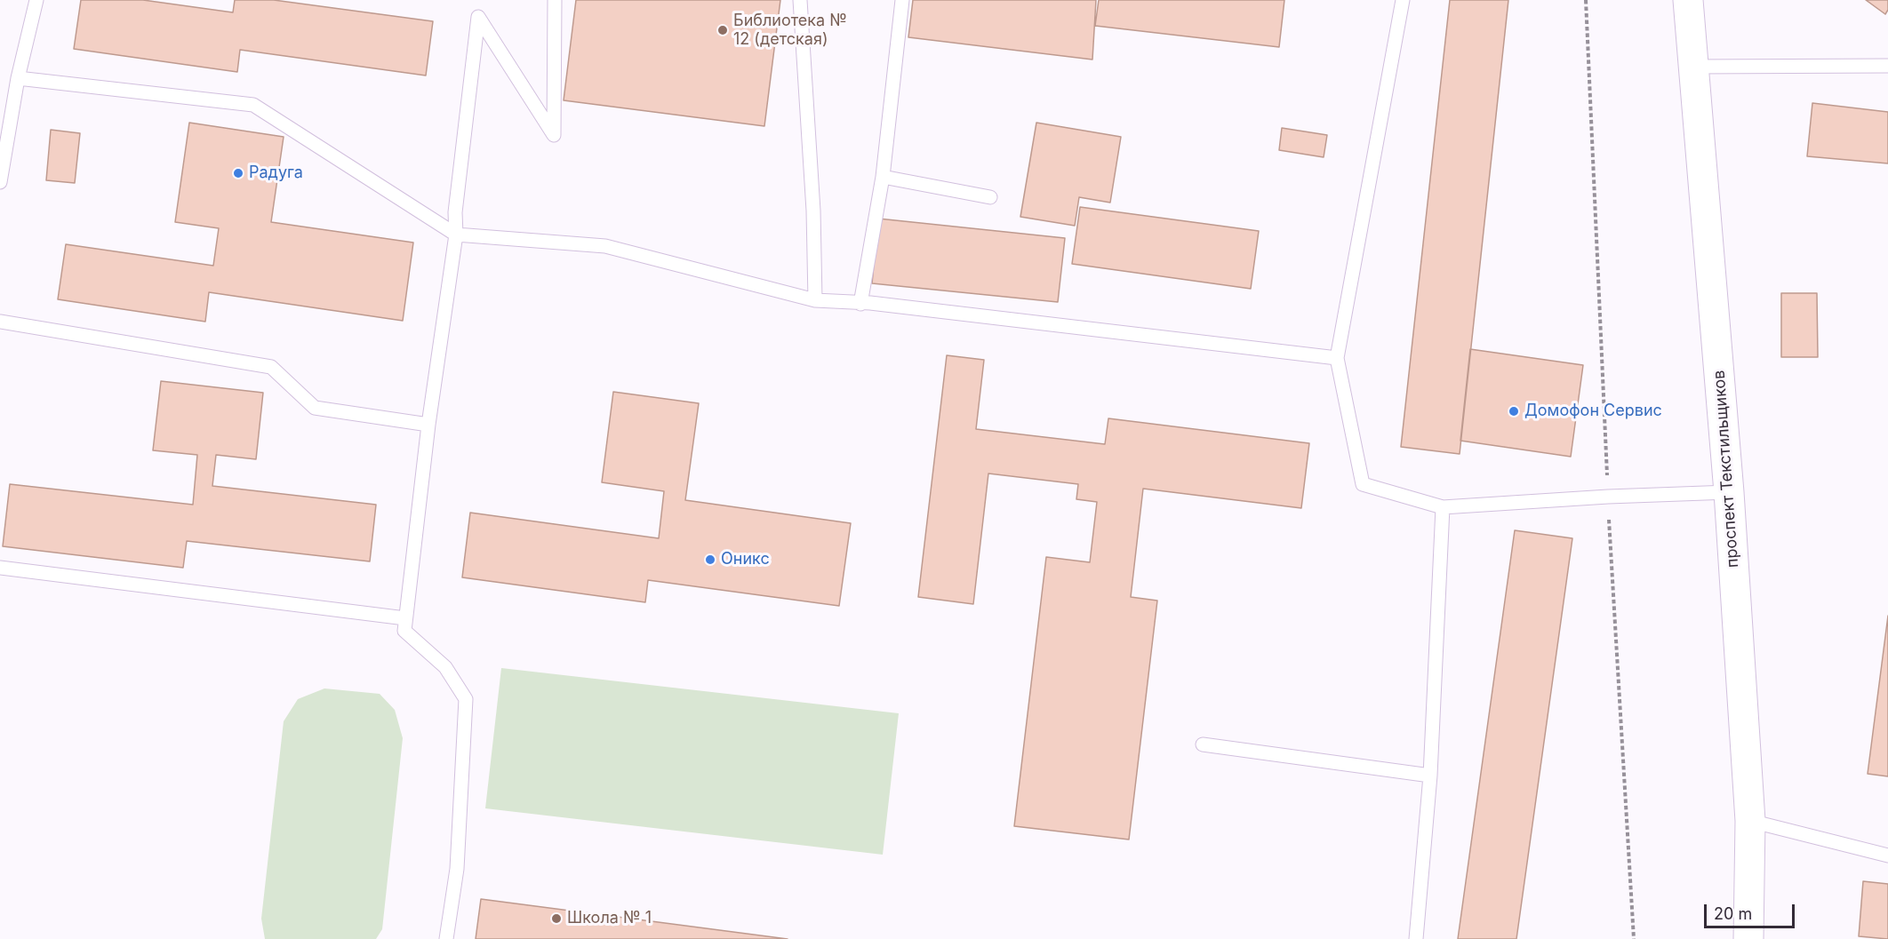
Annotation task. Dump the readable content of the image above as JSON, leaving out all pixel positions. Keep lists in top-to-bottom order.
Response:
{
  "streets": {
    "street": ["проспект Текстильщиков"]
  },
  "places": [
    "Библиотека № 12 (детская)",
    "Радуга",
    "Домофон Сервис",
    "Оникс",
    "Школа № 1"
  ],
  "scale_bar": "20 m"
}
